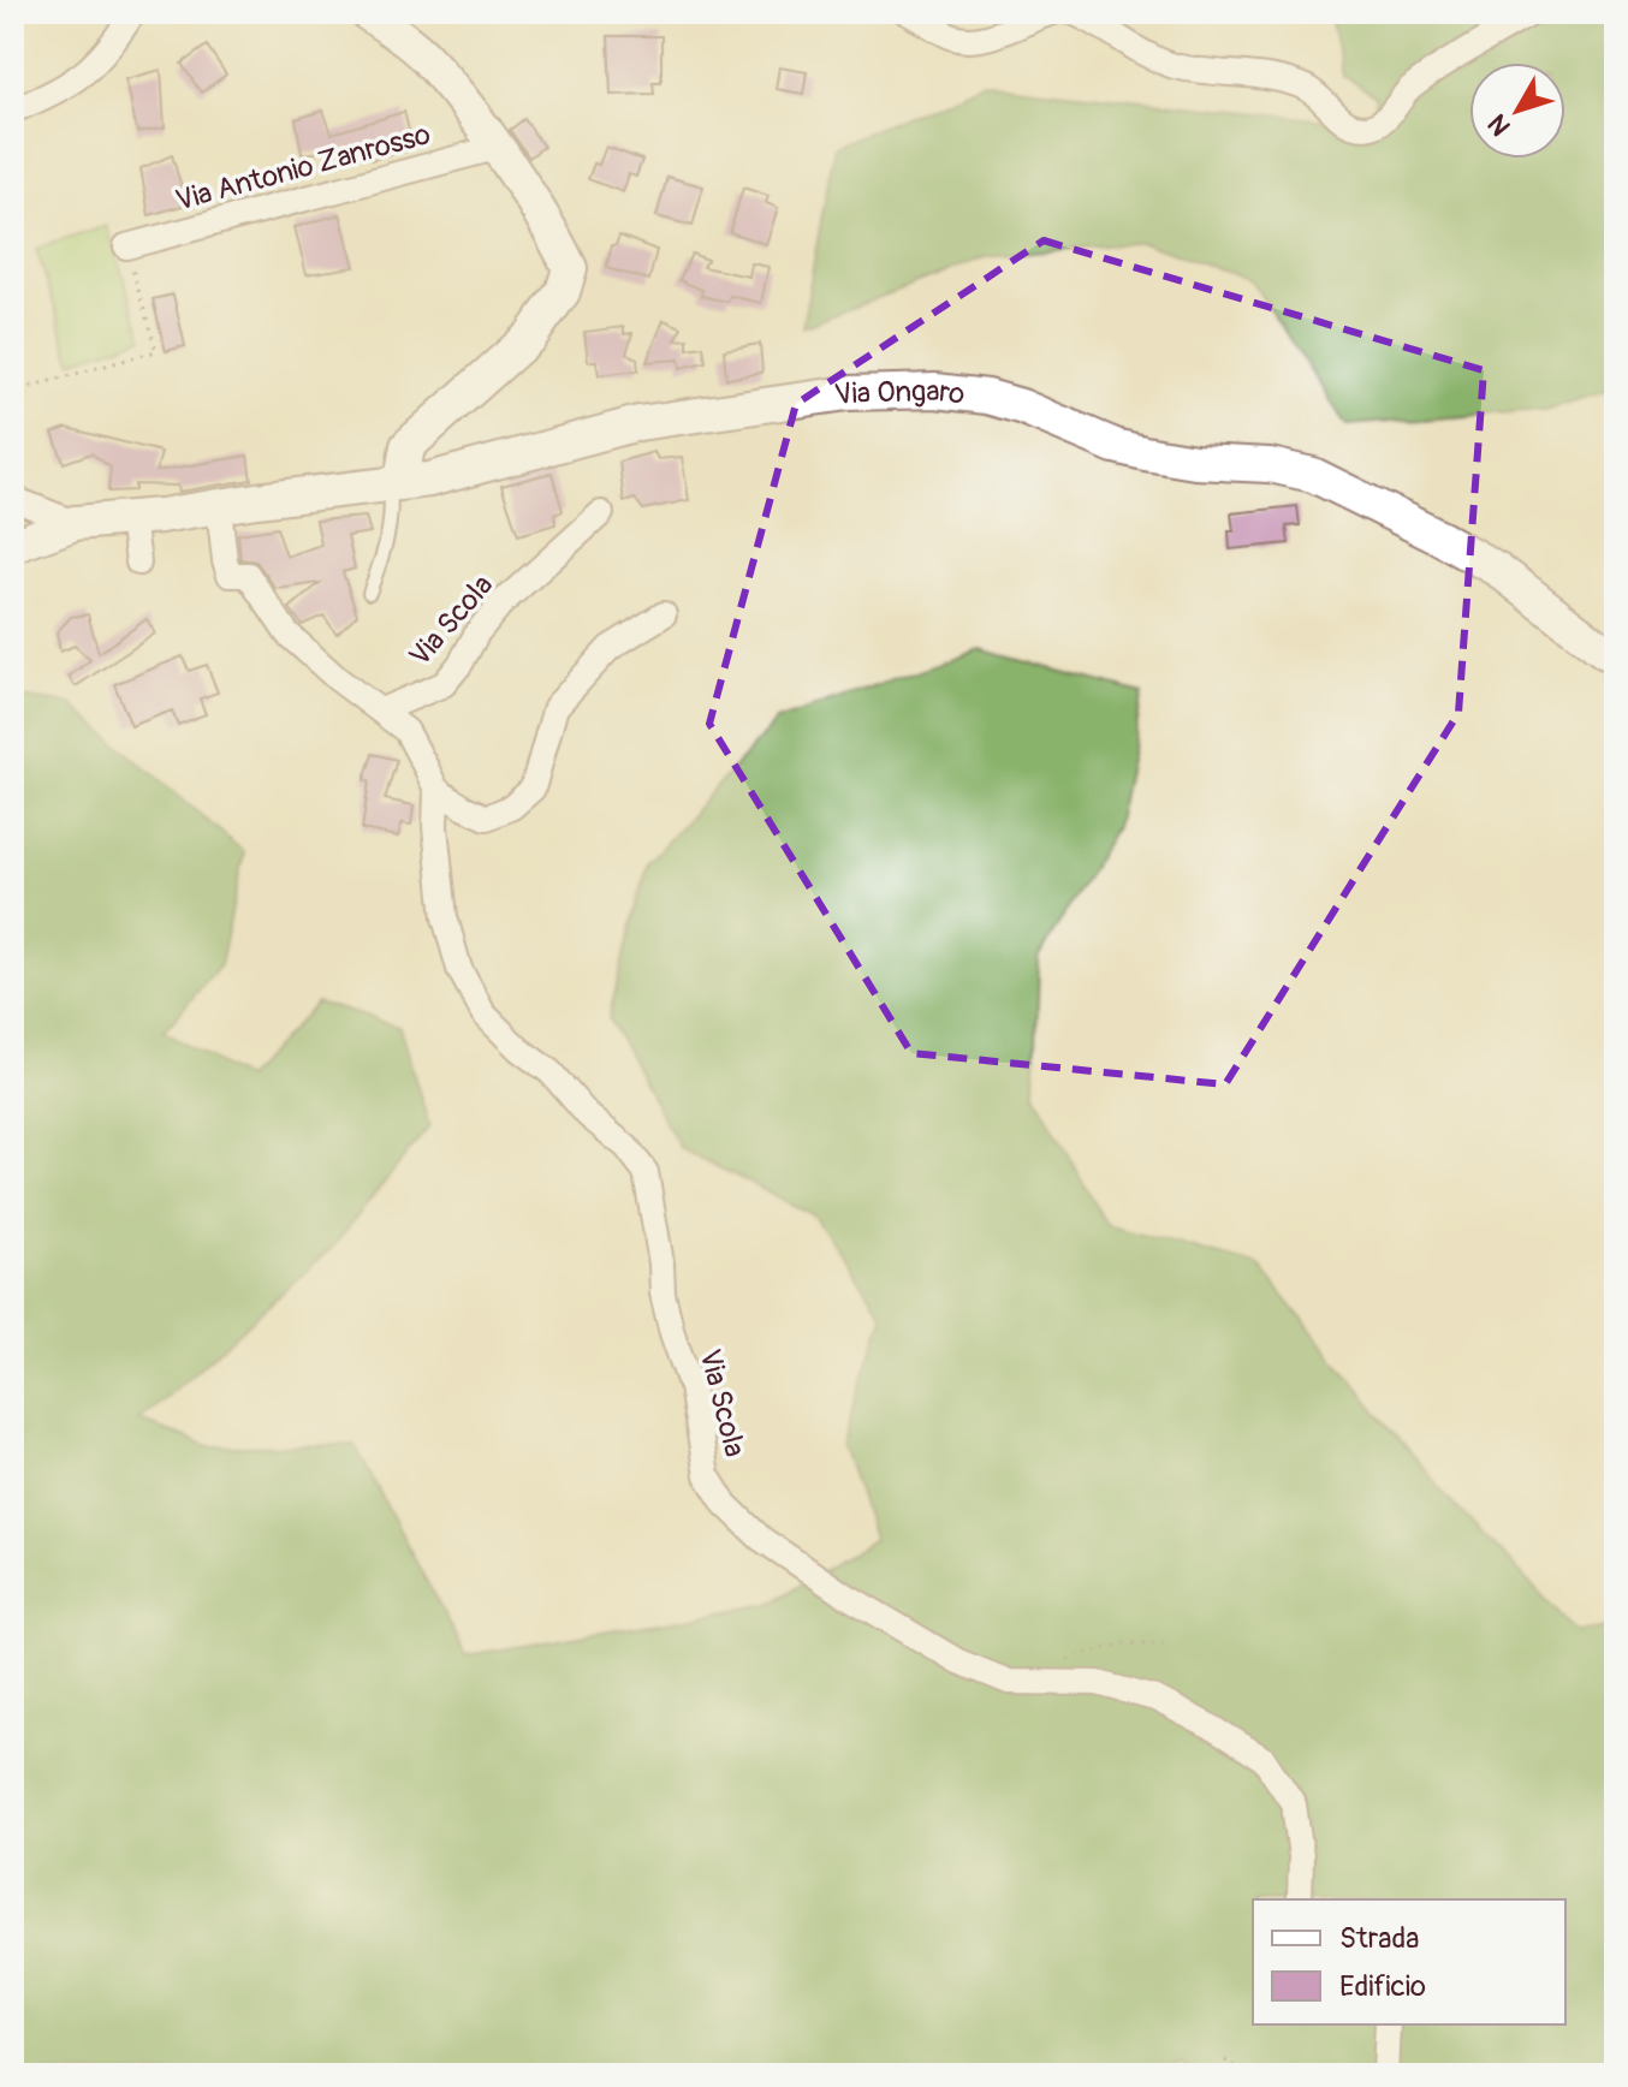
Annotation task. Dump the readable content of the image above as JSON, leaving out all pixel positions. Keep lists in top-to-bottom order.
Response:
{
  "streets": {
    "main road": ["Via Ongaro"],
    "street": ["Via Antonio Zanrosso", "Via Scola"]
  },
  "crossings": [
    ["Via Ongaro", "Via Scola"]
  ],
  "legend": ["Strada", "Edificio"],
  "north": "bottom left"
}
